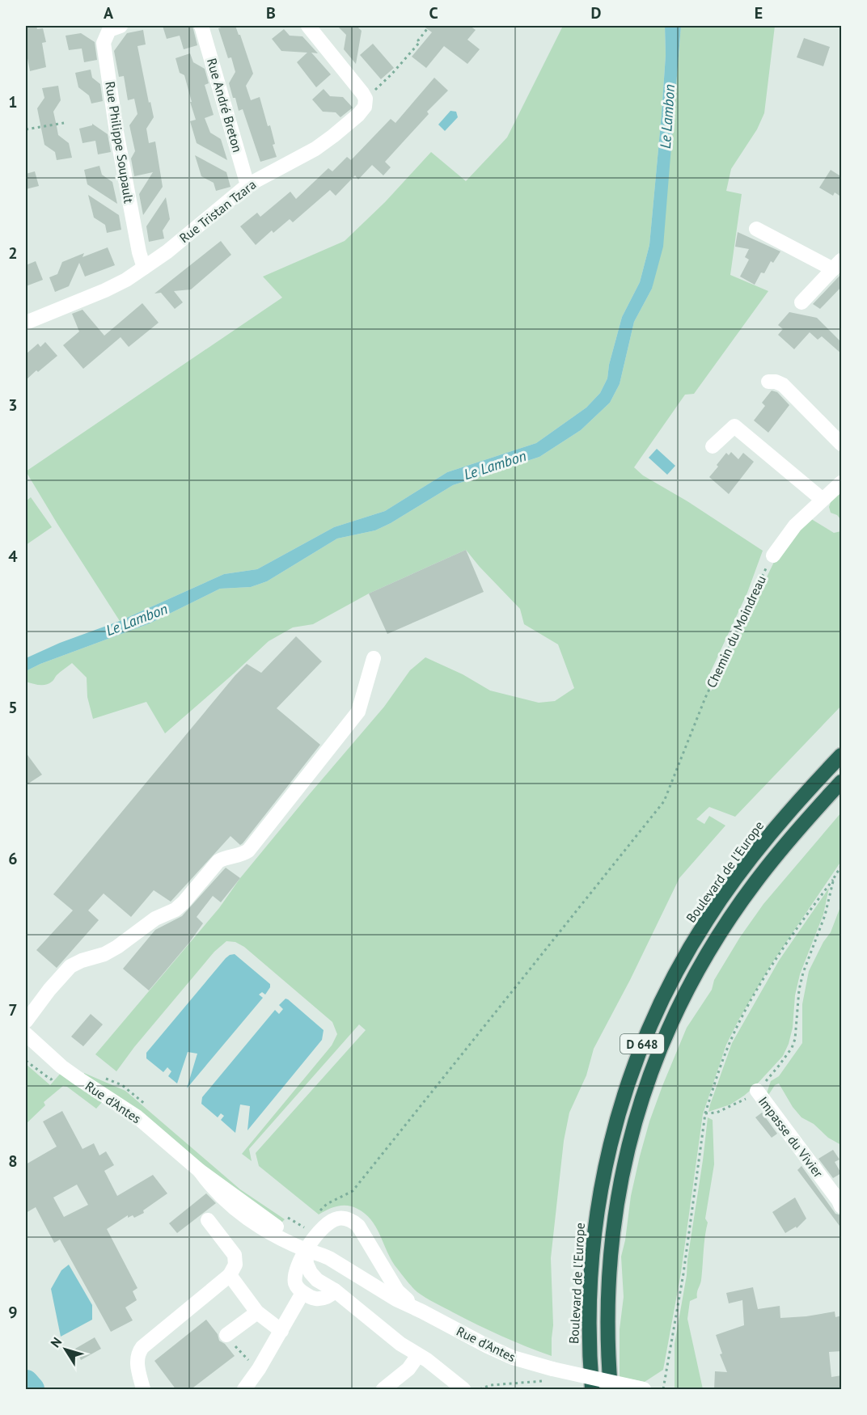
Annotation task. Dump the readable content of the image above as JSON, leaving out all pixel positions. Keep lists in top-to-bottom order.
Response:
{
  "streets": {
    "highway": ["Boulevard de l'Europe", "D 648"],
    "street": [
      "Rue André Breton",
      "Rue Philippe Soupault",
      "Rue Tristan Tzara",
      "Rue d'Antes",
      "Impasse du Vivier"
    ],
    "path": ["Chemin du Moindreau"]
  },
  "crossings": [
    ["Rue André Breton", "Rue Tristan Tzara"],
    ["Rue Philippe Soupault", "Rue Tristan Tzara"]
  ],
  "water": ["Le Lambon"],
  "north": "top left",
  "grid": {
    "columns": [
      "A",
      "B",
      "C",
      "D",
      "E"
    ],
    "rows": [
      "1",
      "2",
      "3",
      "4",
      "5",
      "6",
      "7",
      "8",
      "9"
    ]
  }
}
